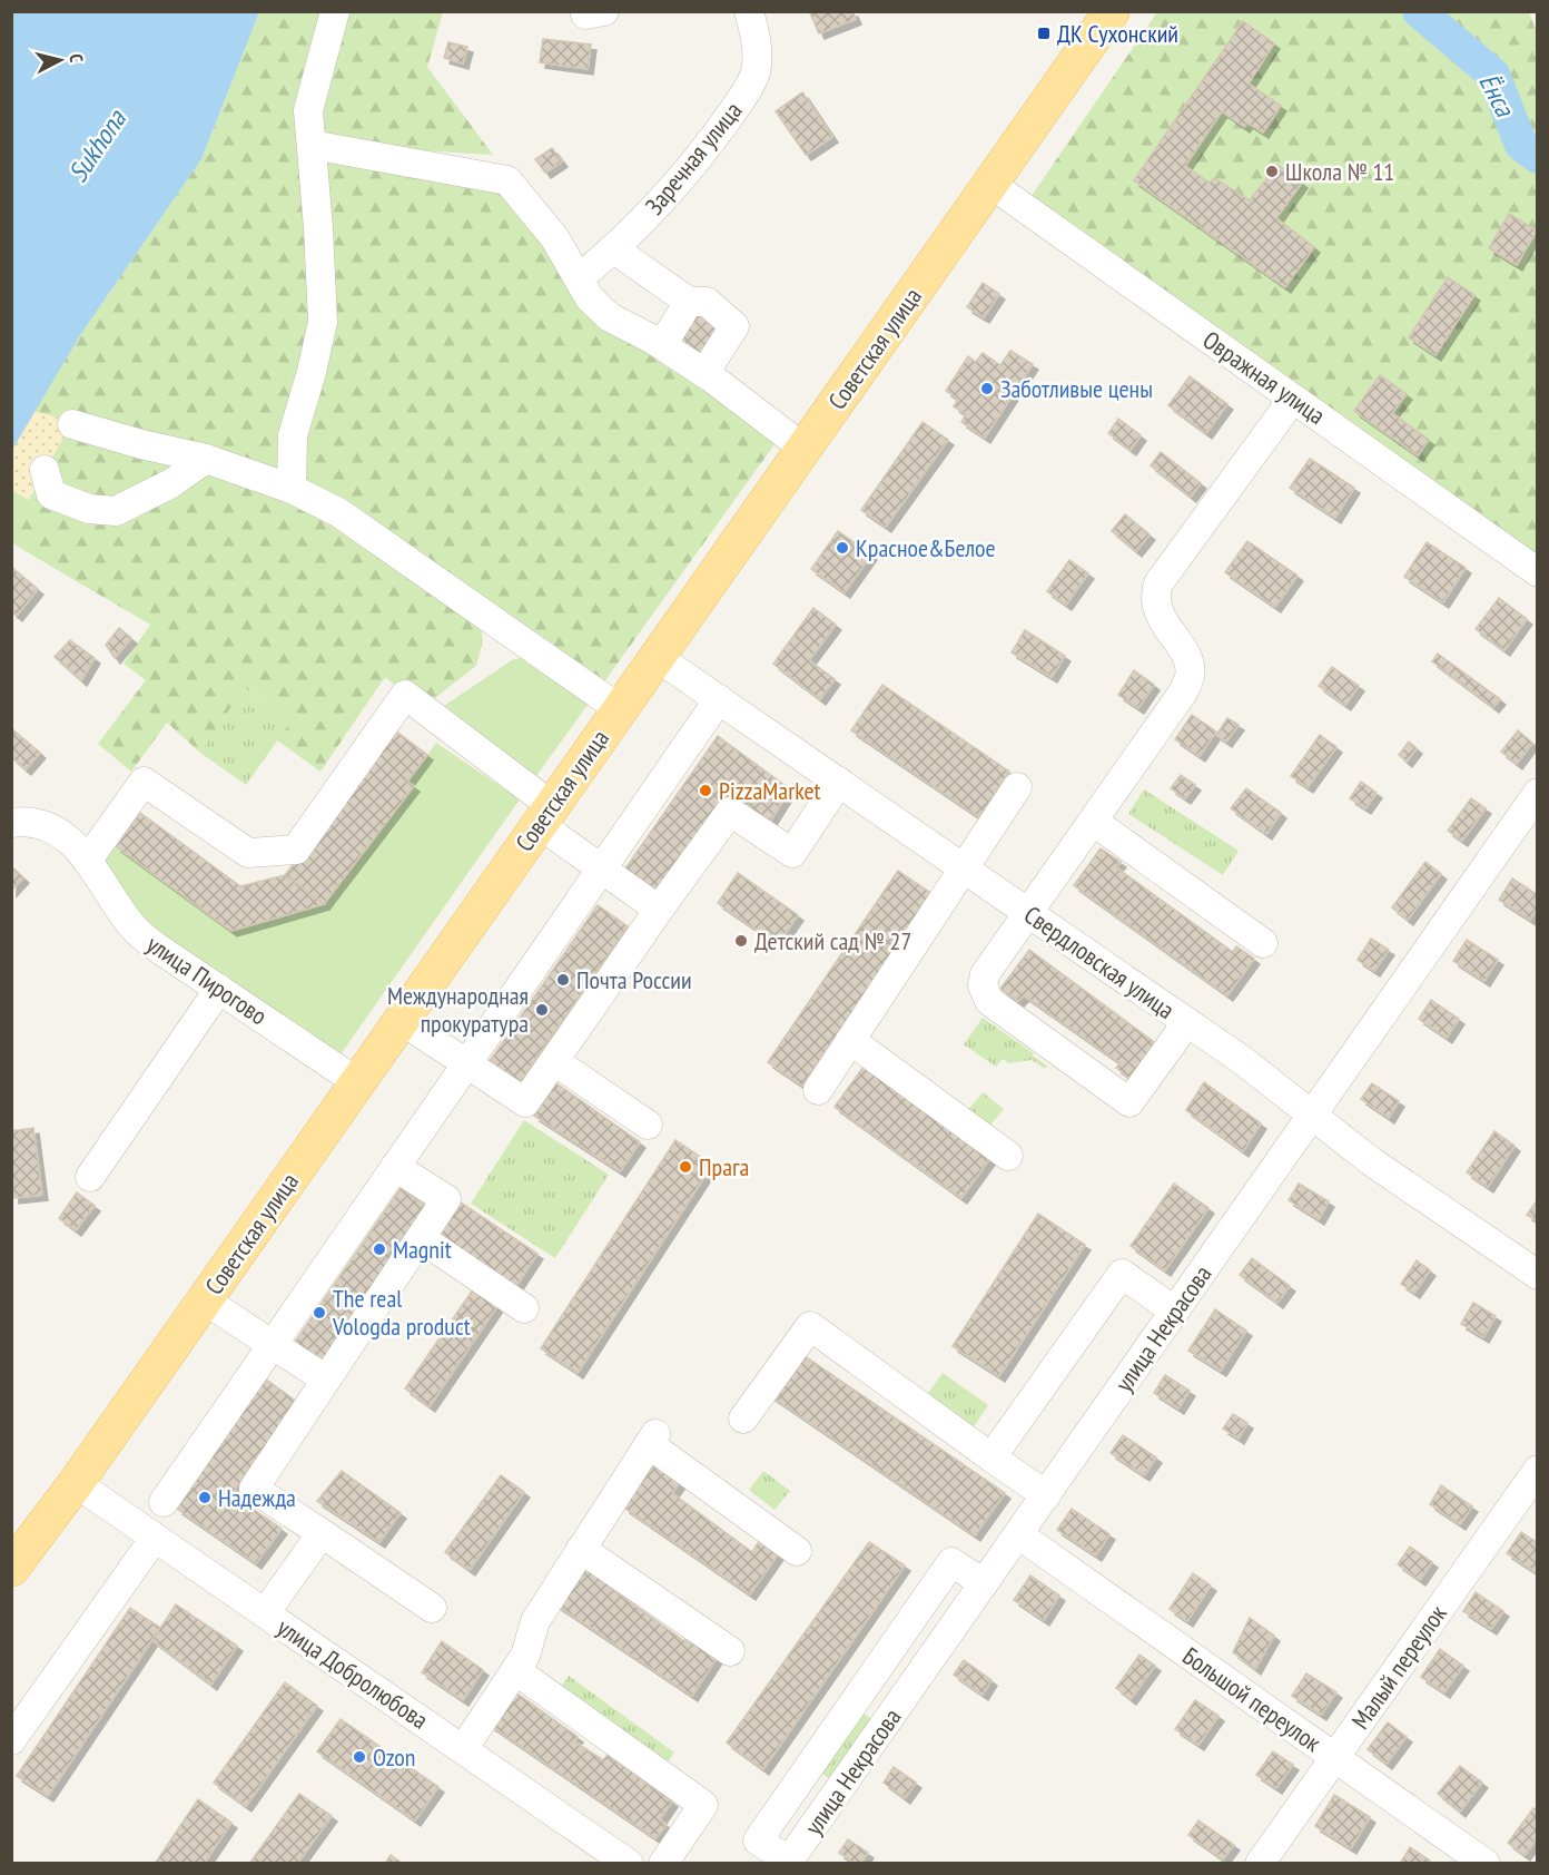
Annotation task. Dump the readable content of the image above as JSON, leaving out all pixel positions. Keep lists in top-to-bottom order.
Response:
{
  "streets": {
    "main road": ["Советская улица"],
    "street": [
      "Заречная улица",
      "Овражная улица",
      "Свердловская улица",
      "улица Пирогово",
      "улица Некрасова",
      "Малый переулок",
      "улица Добролюбова",
      "Большой переулок"
    ]
  },
  "crossings": [
    ["Советская улица", "Овражная улица"],
    ["Советская улица", "Свердловская улица"],
    ["Советская улица", "улица Пирогово"],
    ["Советская улица", "улица Добролюбова"],
    ["Свердловская улица", "улица Некрасова"],
    ["улица Некрасова", "Большой переулок"],
    ["Малый переулок", "Большой переулок"]
  ],
  "water": ["Ёнса", "Sukhona"],
  "places": {
    "transit": ["ДК Сухонский"],
    "other": [
      "Школа № 11",
      "Заботливые цены",
      "Красное&Белое",
      "PizzaMarket",
      "Детский сад № 27",
      "Почта России",
      "Международная прокуратура",
      "Прага",
      "Magnit",
      "The real Vologda product",
      "Надежда",
      "Ozon"
    ]
  },
  "north": "right"
}
